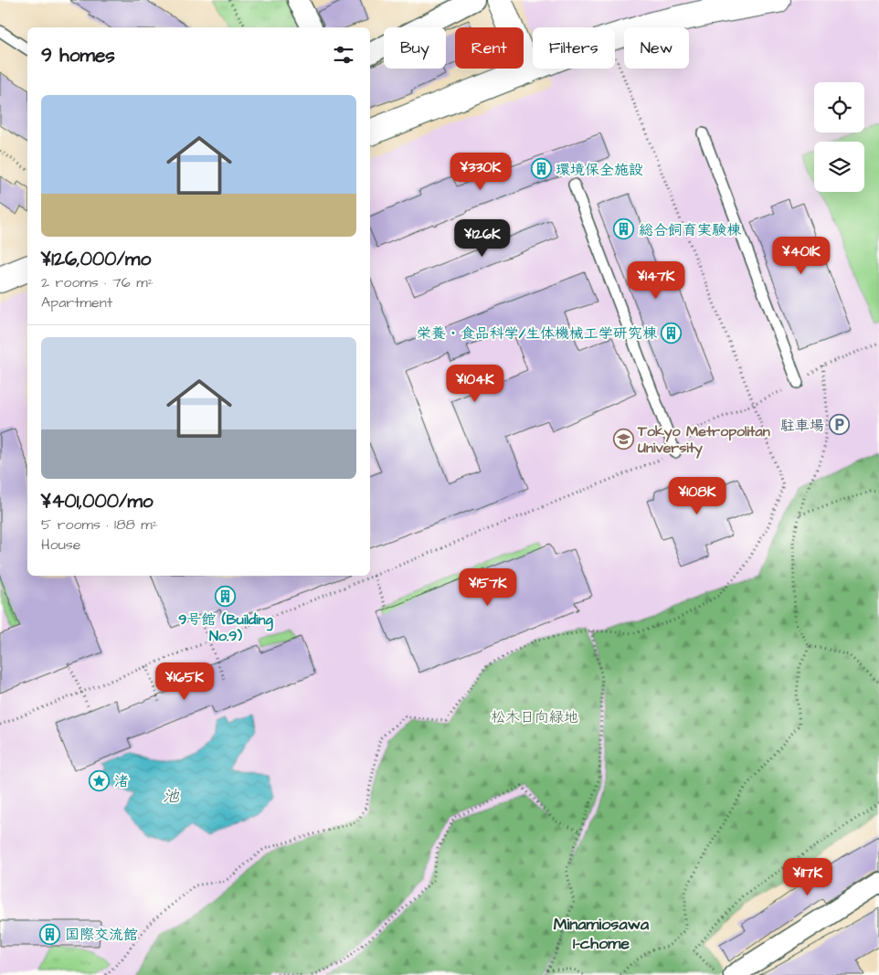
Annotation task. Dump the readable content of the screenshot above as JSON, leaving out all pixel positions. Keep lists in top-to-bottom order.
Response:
{
  "districts": ["Minamiosawa 1-chome"],
  "water": ["池"],
  "parks": ["松木日向緑地"],
  "places": {
    "building": [
      "環境保全施設",
      "総合飼育実験棟",
      "栄養・食品科学/生体機械工学研究棟",
      "9号館 (Building No.9)",
      "国際交流館"
    ],
    "parking": ["駐車場"],
    "school or university": ["Tokyo Metropolitan University"],
    "place": ["渚"]
  },
  "page": {
    "chip": [
      "Buy",
      "Rent",
      "Filters",
      "New"
    ],
    "heading": "9 homes",
    "list": [
      {
        "name": "¥126,000/mo",
        "note": "2 rooms · 76 m² · Apartment"
      },
      {
        "name": "¥401,000/mo",
        "note": "5 rooms · 188 m² · House"
      }
    ],
    "price": [
      "¥330K",
      "¥126K",
      "¥401K",
      "¥147K",
      "¥104K",
      "¥108K",
      "¥157K",
      "¥165K",
      "¥117K"
    ]
  }
}
